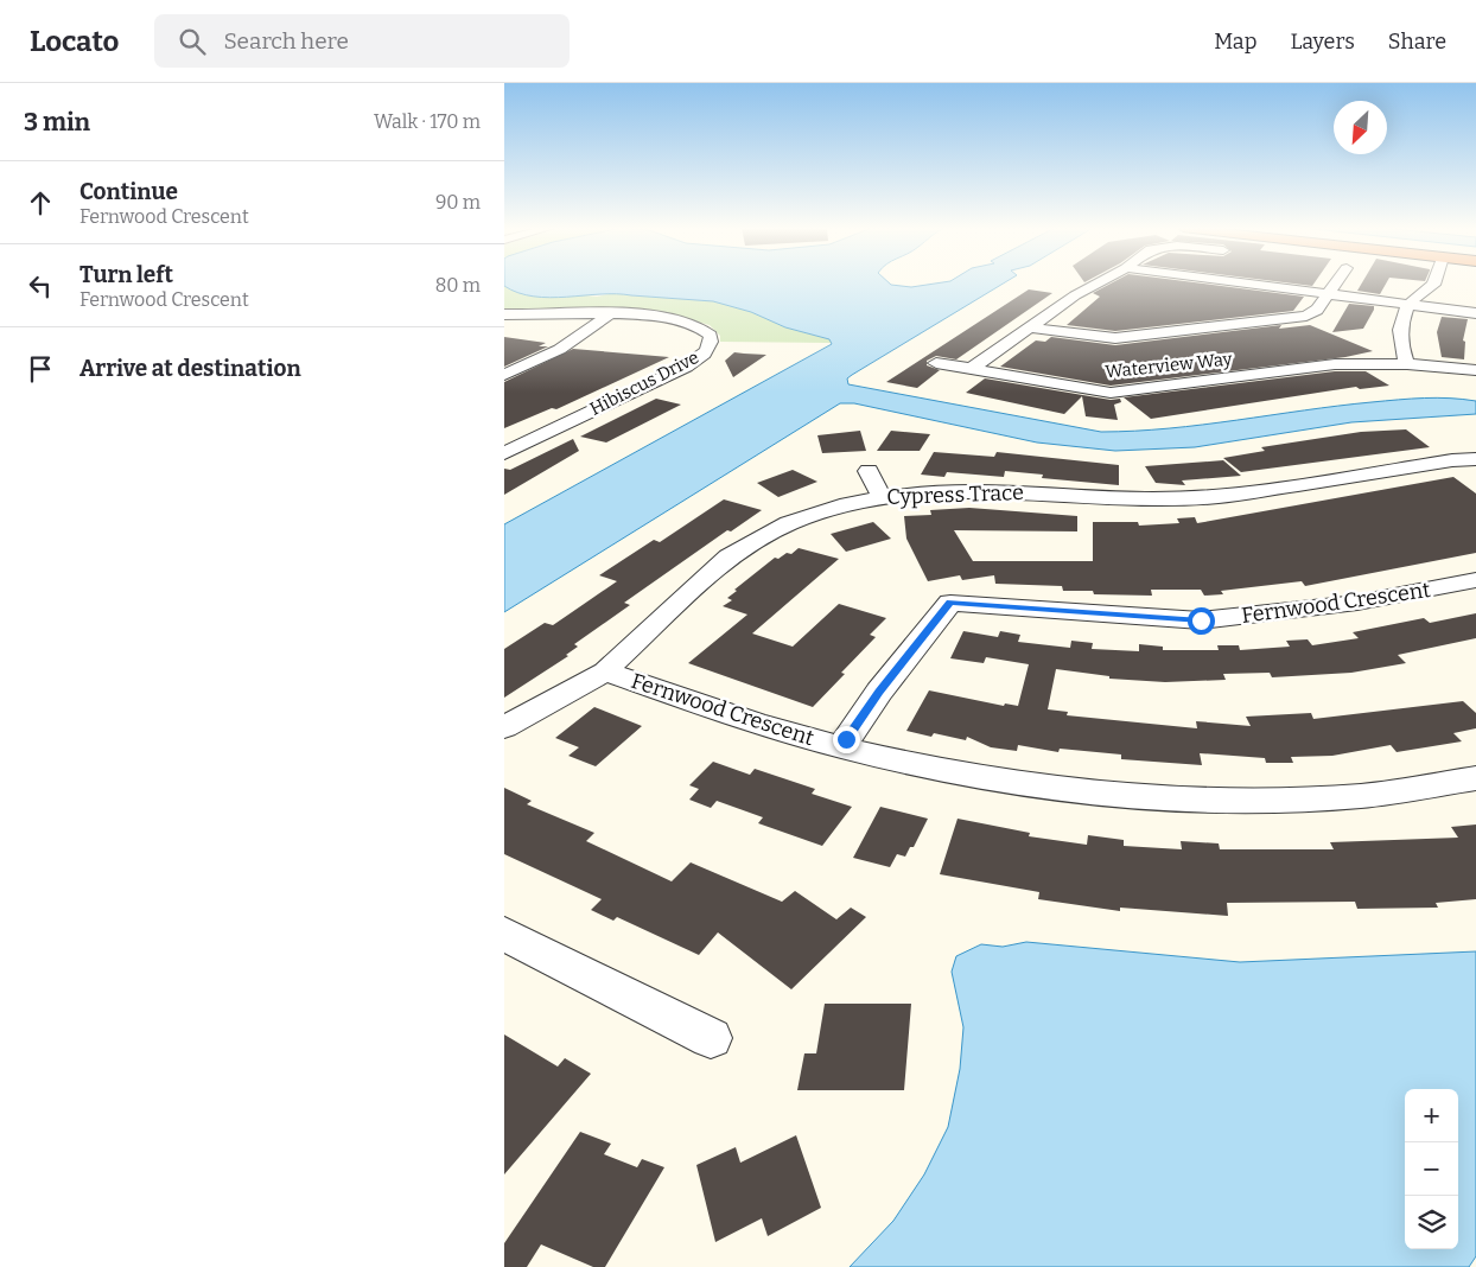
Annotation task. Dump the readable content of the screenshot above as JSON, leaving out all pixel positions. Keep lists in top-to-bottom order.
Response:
{
  "streets": {
    "street": [
      "Waterview Way",
      "Hibiscus Drive",
      "Cypress Trace",
      "Fernwood Crescent"
    ]
  },
  "crossings": [
    ["Cypress Trace", "Fernwood Crescent"]
  ],
  "north": "bottom left",
  "page": {
    "header": "Locato",
    "search": "Search here",
    "nav": ["Map", "Layers", "Share"],
    "heading": ["3 min", "Walk · 170 m"],
    "list": [
      ["Continue", "Fernwood Crescent", "90 m"],
      ["Turn left", "Fernwood Crescent", "80 m"],
      "Arrive at destination"
    ],
    "map_buttons": ["+", "−"]
  }
}
